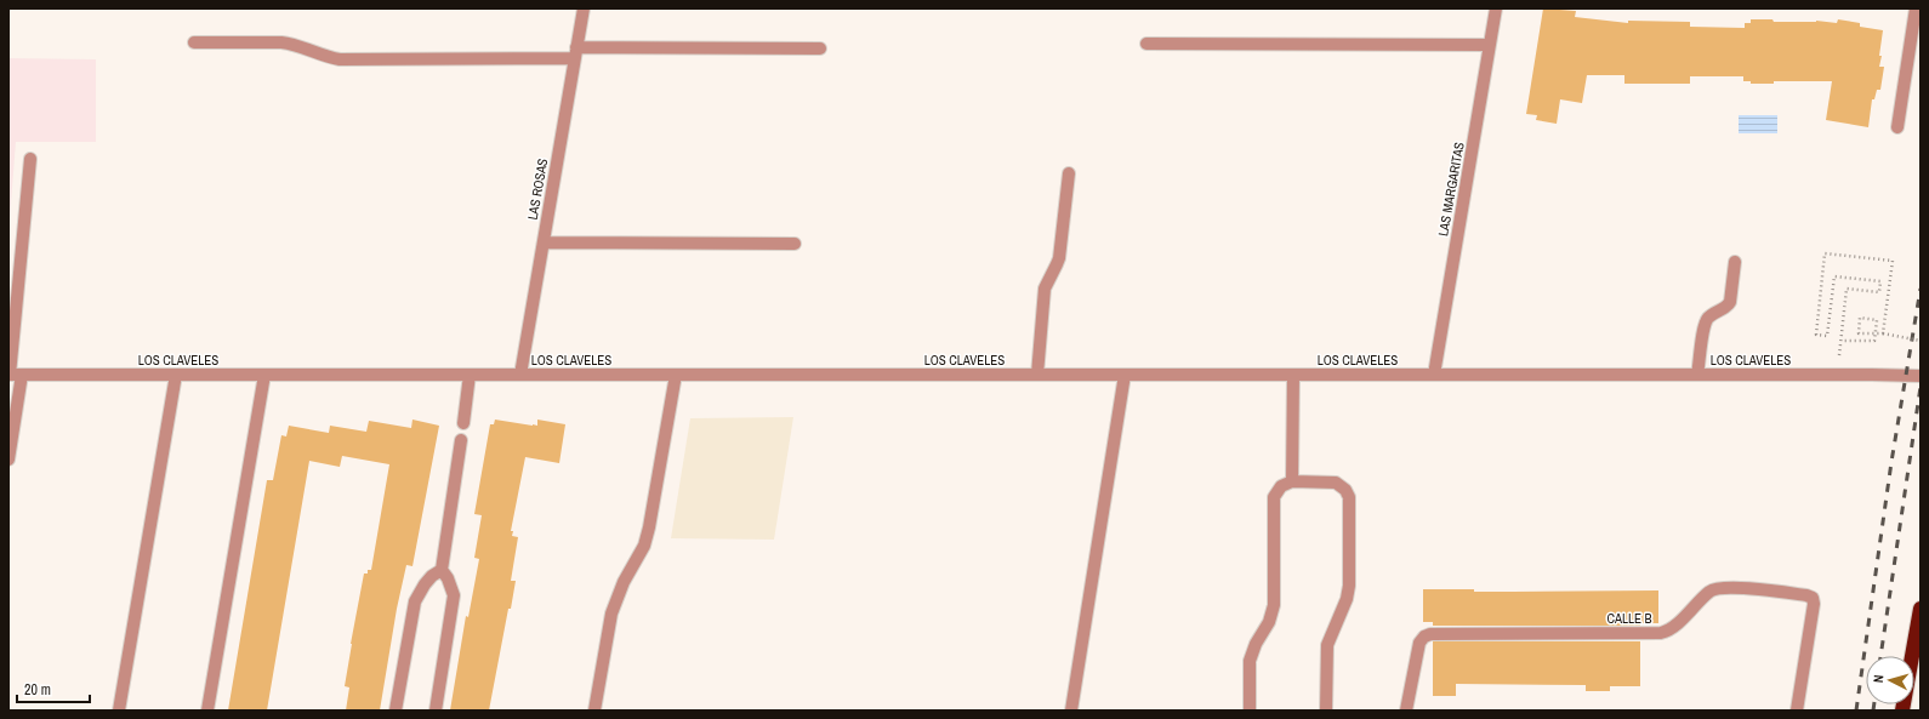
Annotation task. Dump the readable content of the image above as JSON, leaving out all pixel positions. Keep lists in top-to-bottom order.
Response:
{
  "streets": {
    "street": [
      "LAS ROSAS",
      "LAS MARGARITAS",
      "LOS CLAVELES",
      "CALLE B"
    ]
  },
  "crossings": [
    ["LAS ROSAS", "LOS CLAVELES"],
    ["LAS MARGARITAS", "LOS CLAVELES"]
  ],
  "scale_bar": "20 m",
  "north": "left"
}
